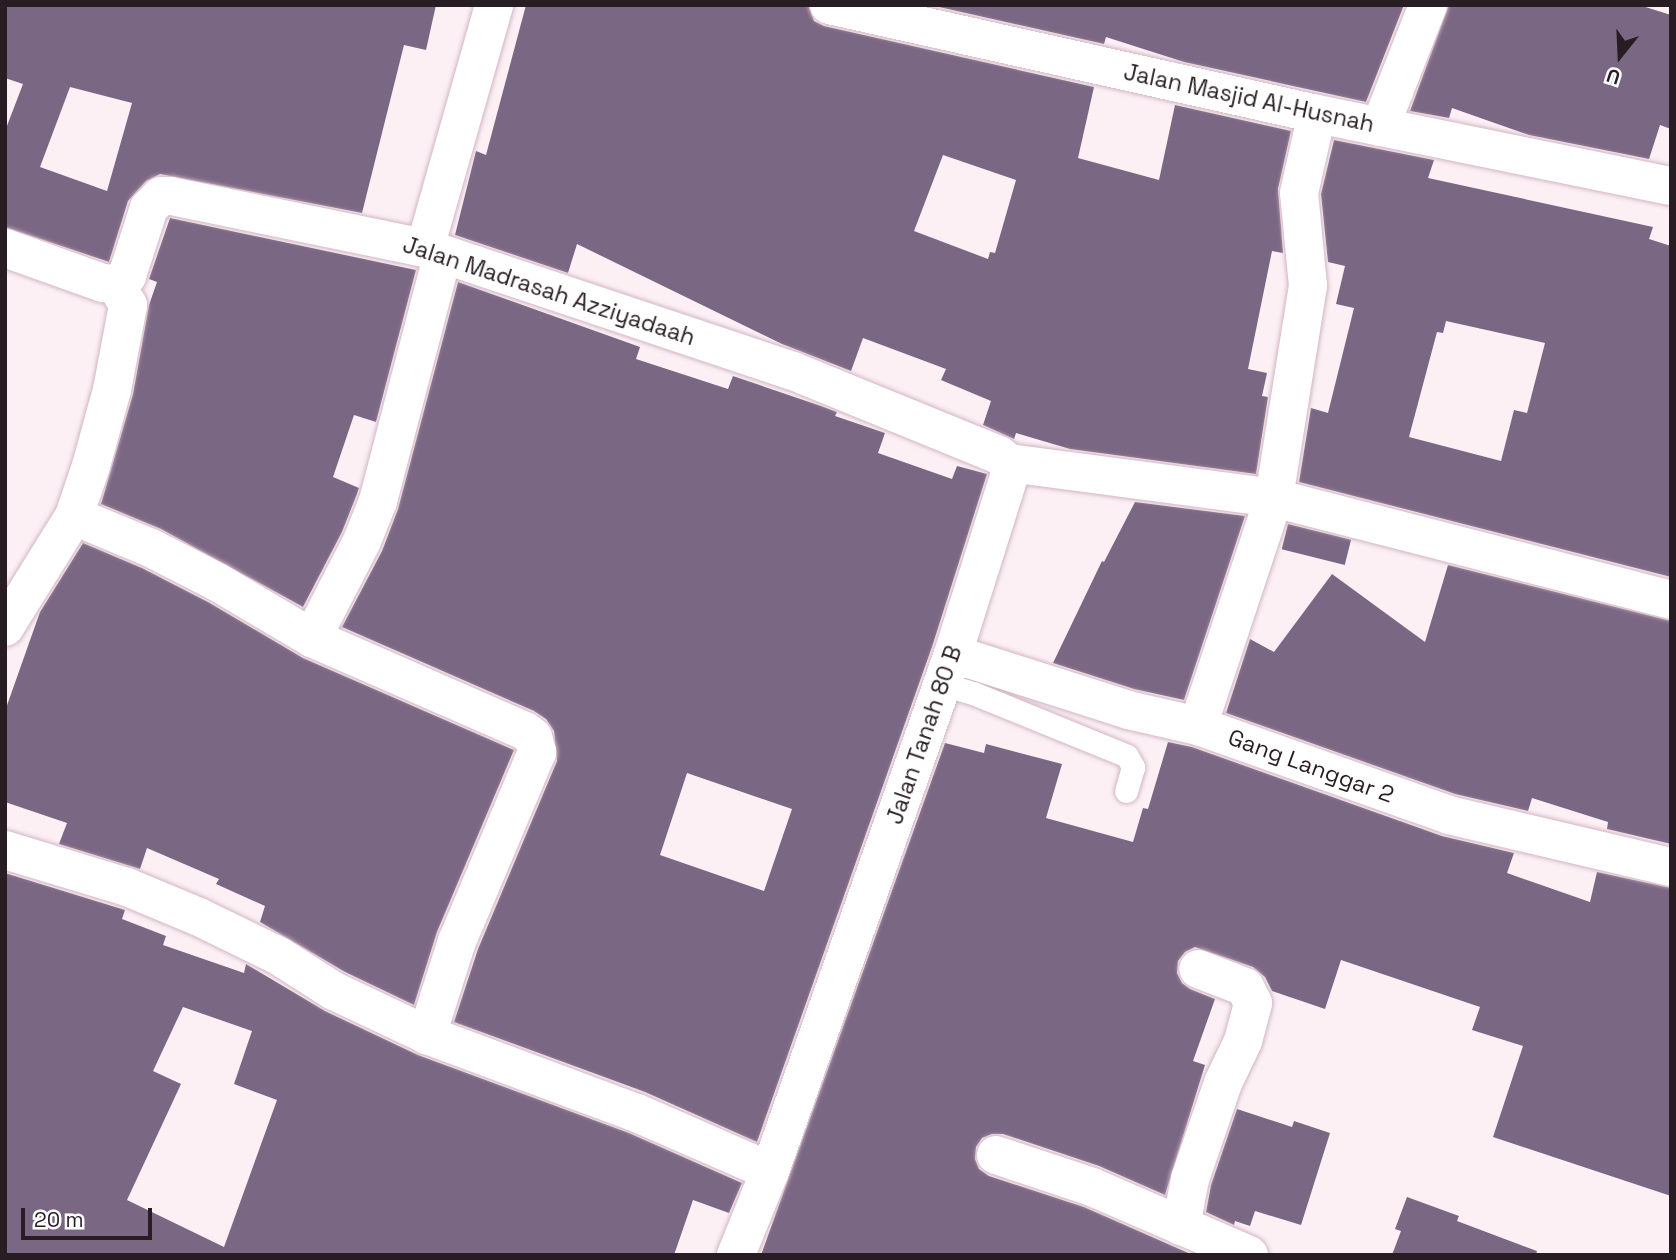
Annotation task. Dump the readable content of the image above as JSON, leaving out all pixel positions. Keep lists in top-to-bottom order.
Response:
{
  "streets": {
    "street": [
      "Jalan Masjid Al-Husnah",
      "Jalan Madrasah Azziyadaah",
      "Jalan Tanah 80 B",
      "Gang Langgar 2"
    ]
  },
  "crossings": [
    ["Jalan Madrasah Azziyadaah", "Jalan Tanah 80 B"],
    ["Jalan Tanah 80 B", "Gang Langgar 2"]
  ],
  "scale_bar": "20 m",
  "north": "bottom"
}
